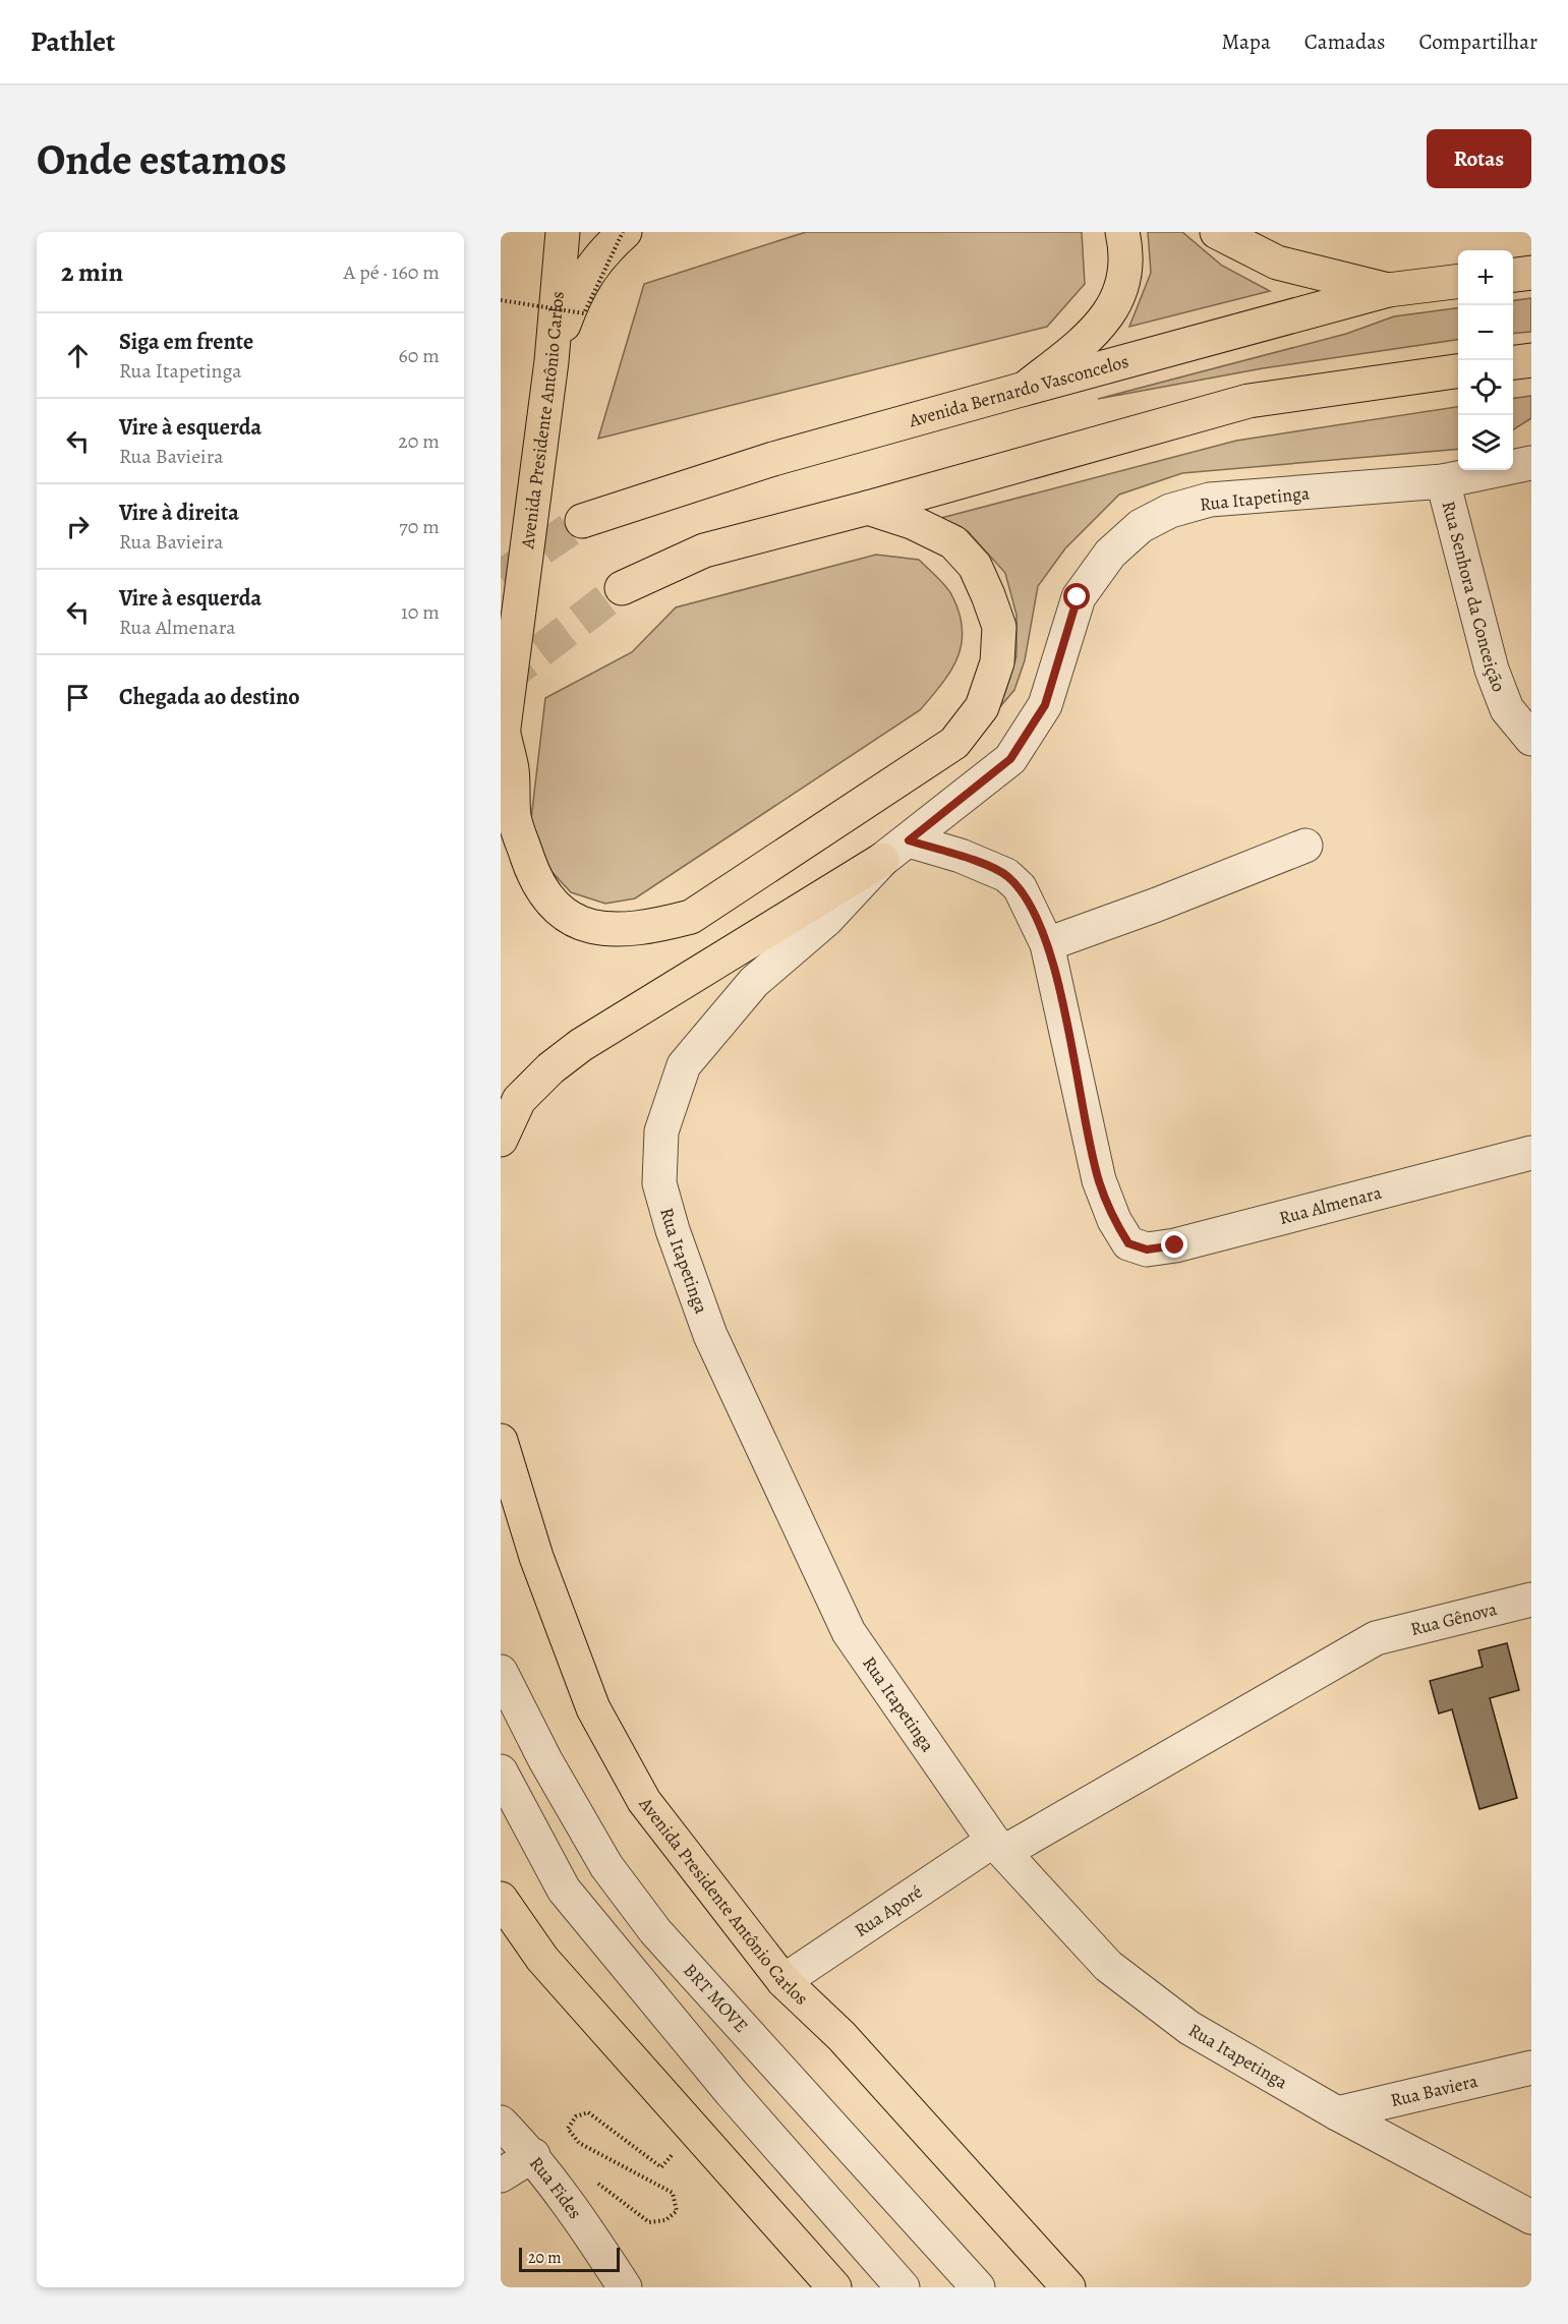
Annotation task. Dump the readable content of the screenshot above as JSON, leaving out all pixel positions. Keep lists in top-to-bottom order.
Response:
{
  "streets": {
    "main road": ["Avenida Bernardo Vasconcelos", "Avenida Presidente Antônio Carlos"],
    "street": [
      "Rua Itapetinga",
      "Rua Senhora da Conceição",
      "Rua Almenara",
      "Rua Gênova",
      "Rua Aporé",
      "BRT MOVE",
      "Rua Baviera",
      "Rua Fides"
    ]
  },
  "crossings": [
    ["Avenida Presidente Antônio Carlos", "Rua Aporé"],
    ["Rua Itapetinga", "Rua Senhora da Conceição"],
    ["Rua Itapetinga", "Rua Gênova"],
    ["Rua Itapetinga", "Rua Aporé"],
    ["Rua Itapetinga", "Rua Baviera"],
    ["Rua Gênova", "Rua Aporé"]
  ],
  "scale_bar": "20 m",
  "page": {
    "header": "Pathlet",
    "nav": ["Mapa", "Camadas", "Compartilhar"],
    "buttons": "Rotas",
    "title": "Onde estamos",
    "heading": ["2 min", "A pé · 160 m"],
    "map_buttons": ["+", "−"],
    "list": [
      ["Siga em frente", "Rua Itapetinga", "60 m"],
      ["Vire à esquerda", "Rua Bavieira", "20 m"],
      ["Vire à direita", "Rua Bavieira", "70 m"],
      ["Vire à esquerda", "Rua Almenara", "10 m"],
      "Chegada ao destino"
    ],
    "scale": "20 m"
  }
}
